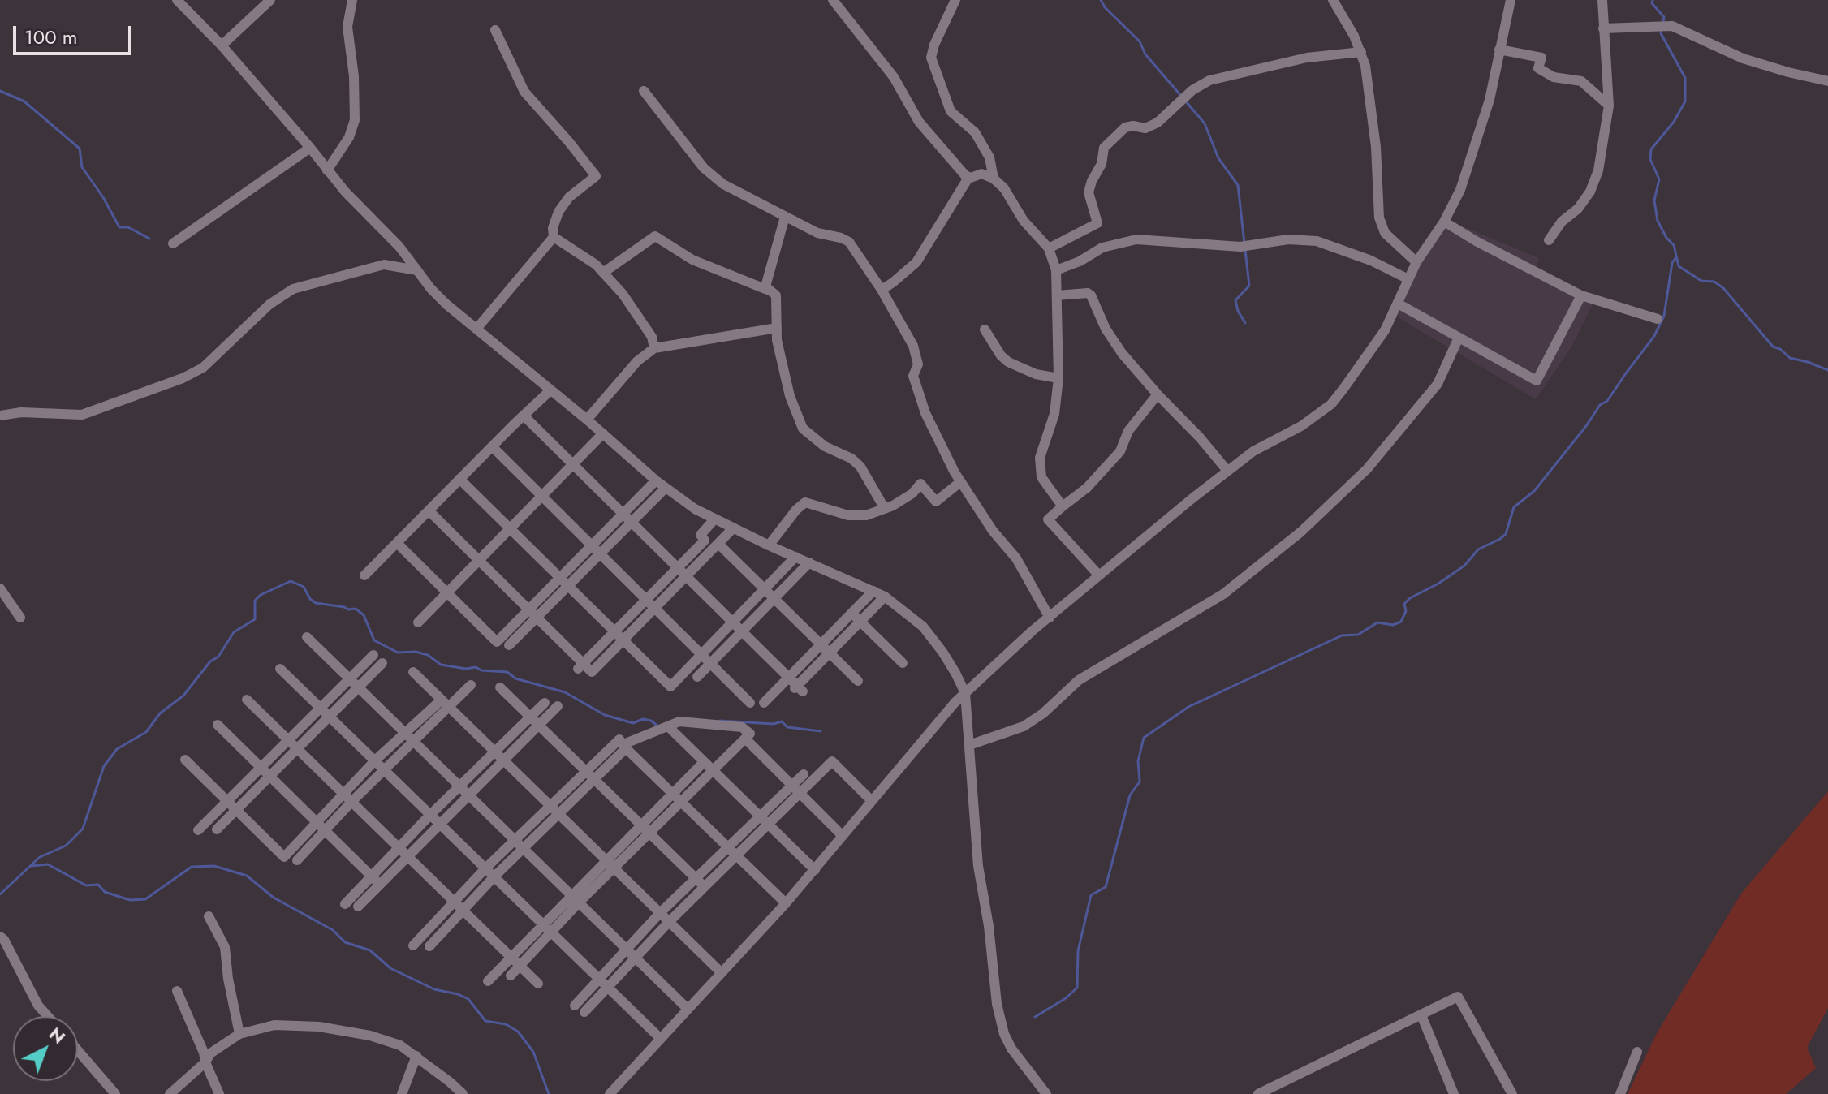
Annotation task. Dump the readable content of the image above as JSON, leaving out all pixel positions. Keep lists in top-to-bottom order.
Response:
{
  "scale_bar": "100 m",
  "north": "top right"
}
